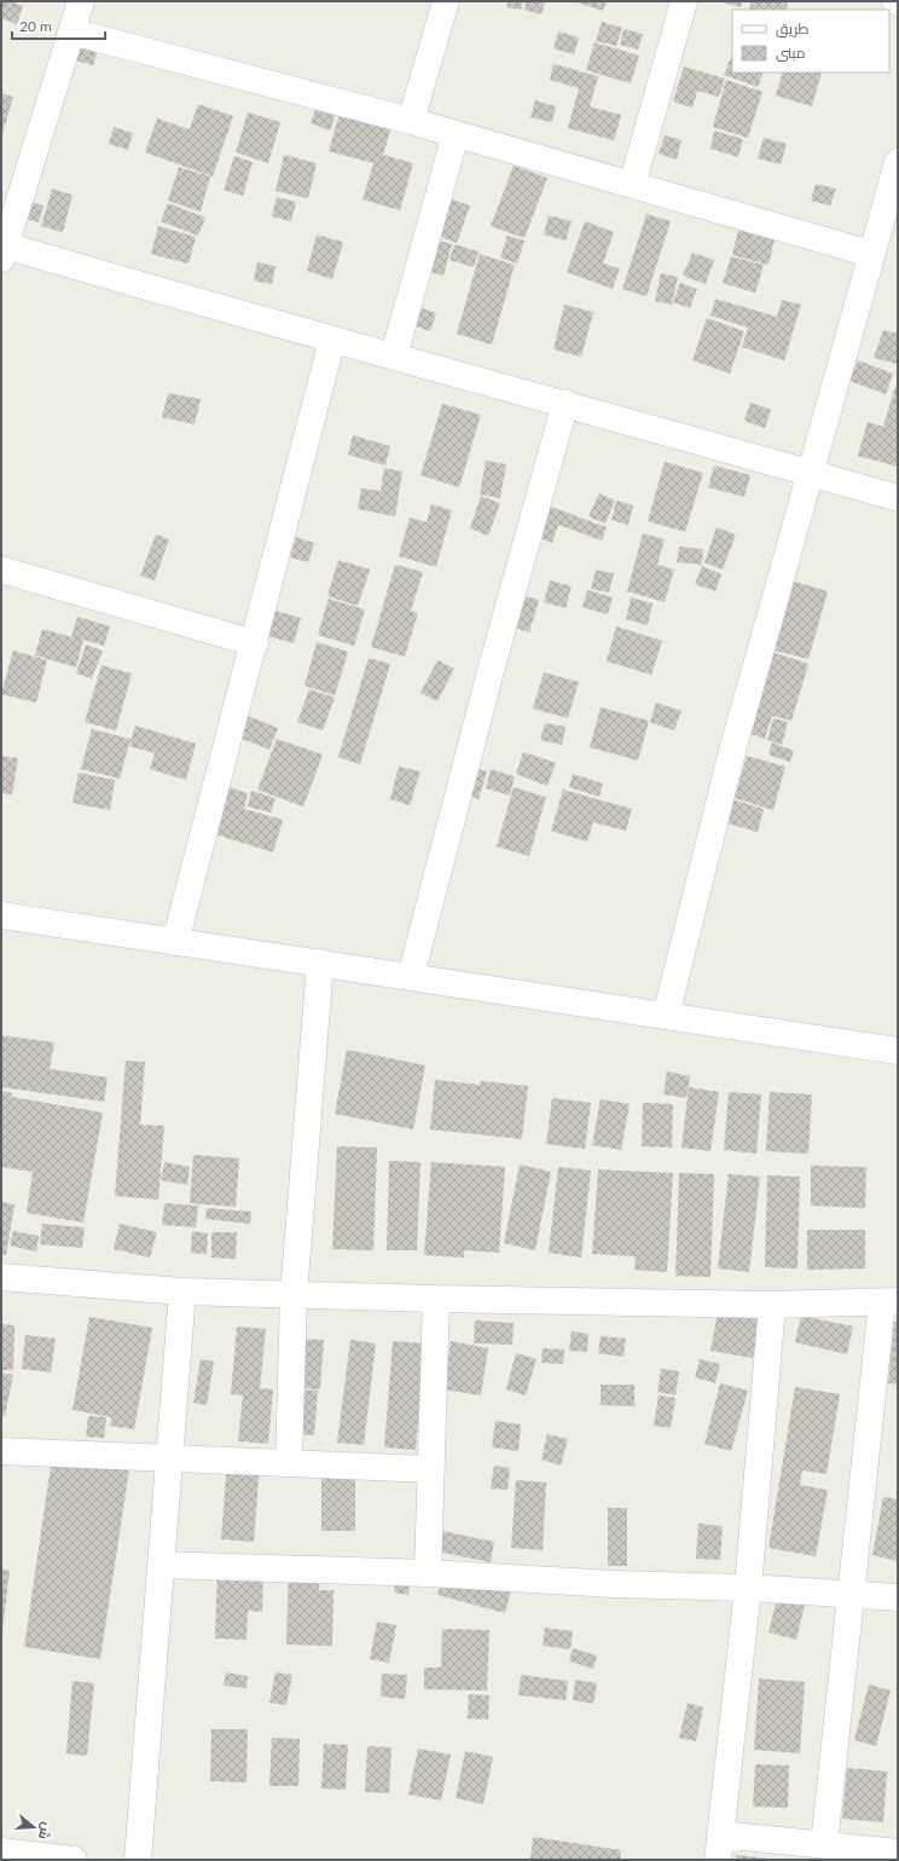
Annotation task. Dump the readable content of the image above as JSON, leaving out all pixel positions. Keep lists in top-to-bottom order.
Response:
{
  "legend": ["طريق", "مبنى"],
  "scale_bar": "20 m",
  "north": "right"
}
